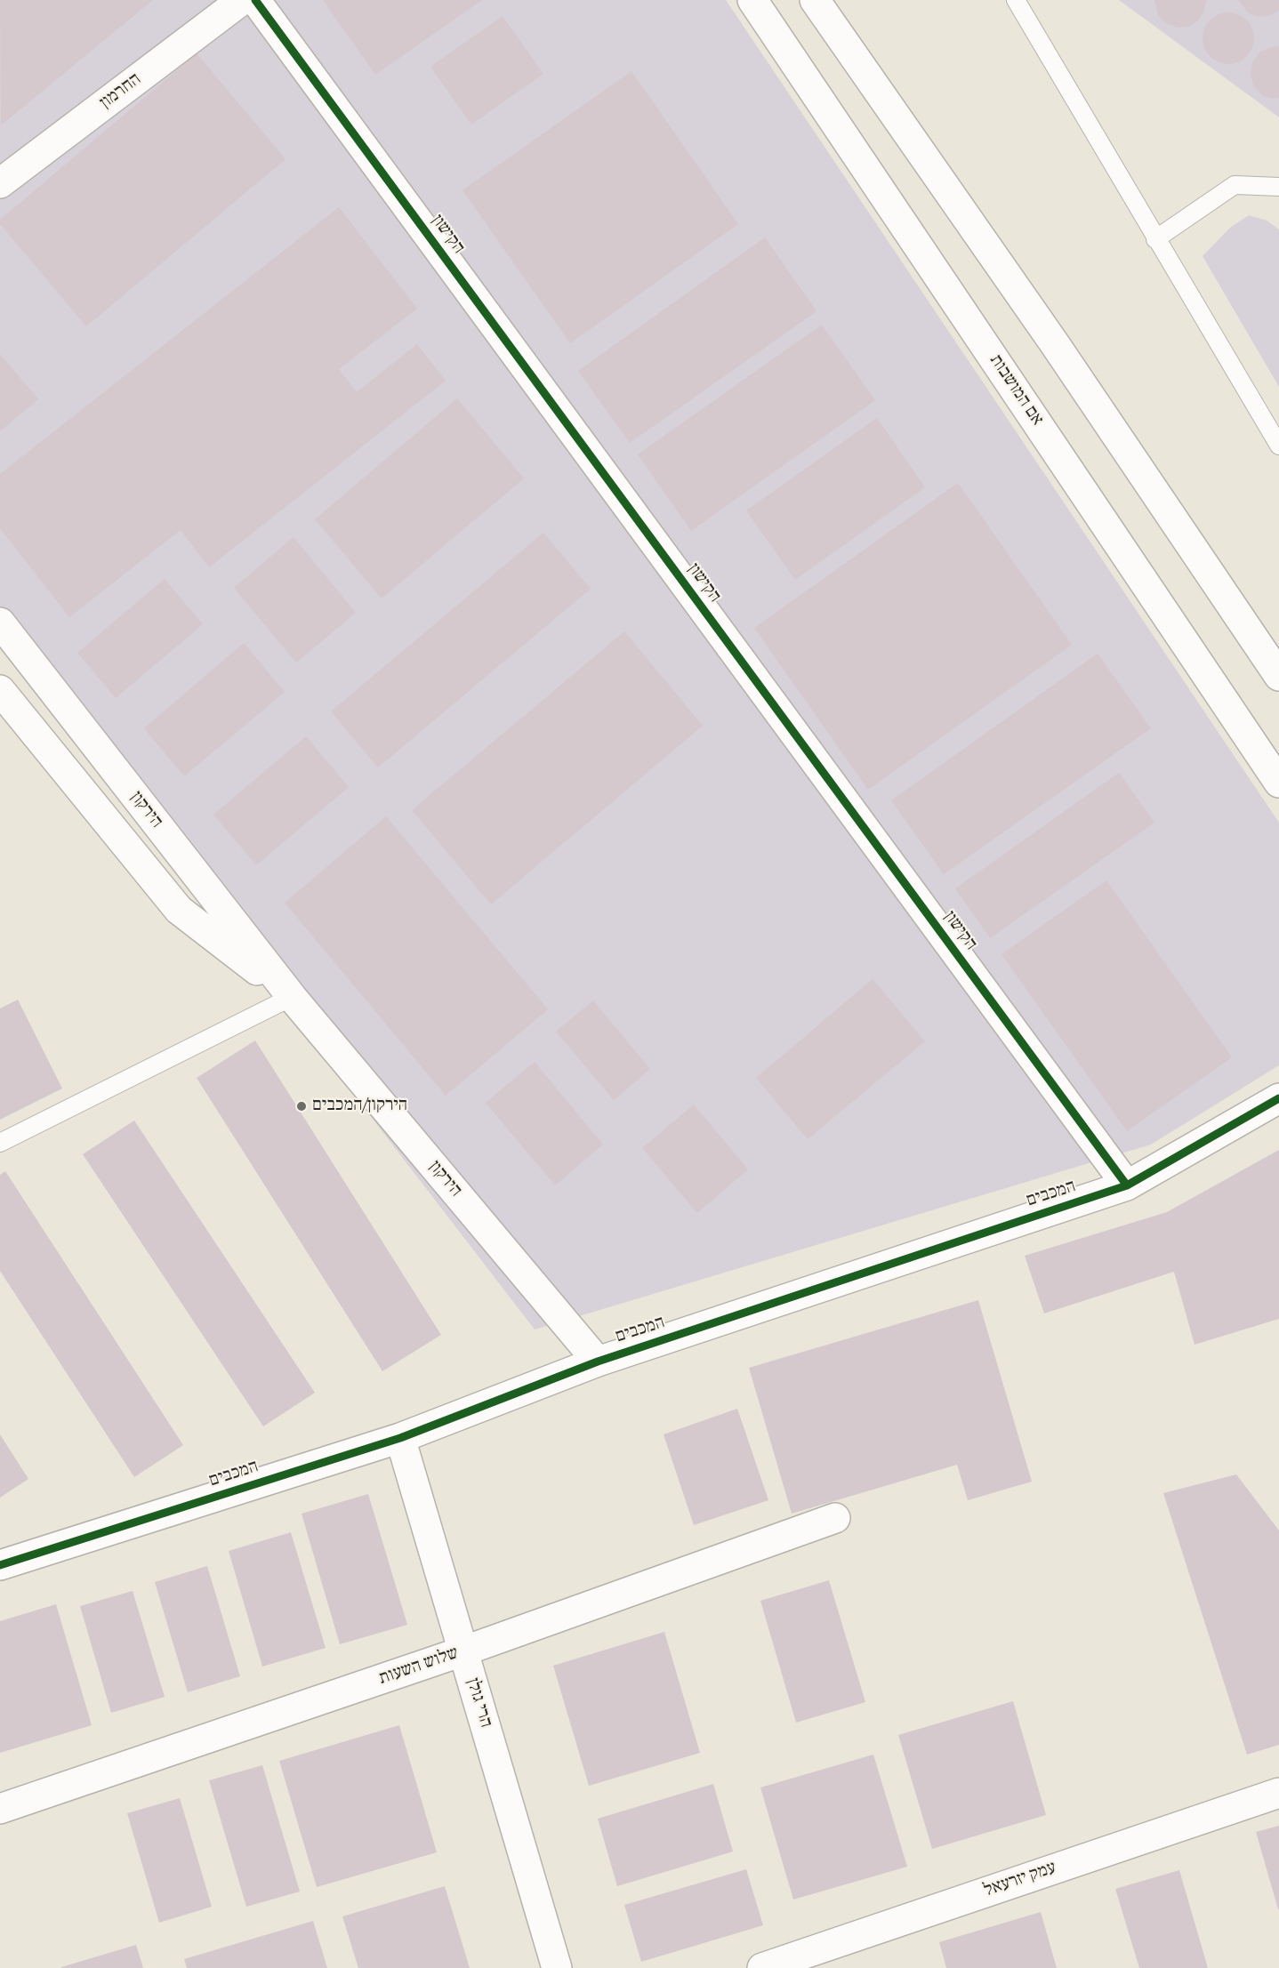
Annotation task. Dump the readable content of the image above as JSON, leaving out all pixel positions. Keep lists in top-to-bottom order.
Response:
{
  "streets": {
    "street": [
      "החרמון",
      "הקישון",
      "אם המושבות",
      "הירקון",
      "המכבים",
      "שלוש השעות",
      "הרי גולן",
      "עמק יזרעאל"
    ]
  },
  "crossings": [
    ["הקישון", "המכבים"],
    ["הירקון", "המכבים"],
    ["המכבים", "הרי גולן"],
    ["שלוש השעות", "הרי גולן"]
  ],
  "places": ["הירקון/המכבים"]
}
